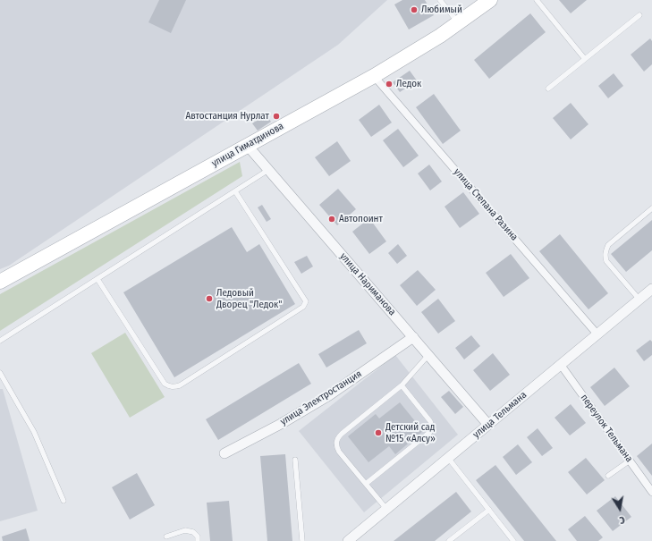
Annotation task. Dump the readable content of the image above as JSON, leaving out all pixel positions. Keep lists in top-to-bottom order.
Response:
{
  "streets": {
    "main road": ["улица Гиматдинова"],
    "street": [
      "улица Степана Разина",
      "улица Нариманова",
      "улица Электростанция",
      "улица Тельмана",
      "переулок Тельмана"
    ]
  },
  "crossings": [
    ["улица Гиматдинова", "улица Степана Разина"],
    ["улица Гиматдинова", "улица Нариманова"],
    ["улица Степана Разина", "улица Тельмана"],
    ["улица Нариманова", "улица Электростанция"],
    ["улица Нариманова", "улица Тельмана"],
    ["улица Тельмана", "переулок Тельмана"]
  ],
  "places": [
    "Любимый",
    "Ледок",
    "Автостанция Нурлат",
    "Автопоинт",
    "Ледовый Дворец \"Ледок\"",
    "Детский сад №15 «Алсу»"
  ],
  "north": "bottom"
}
